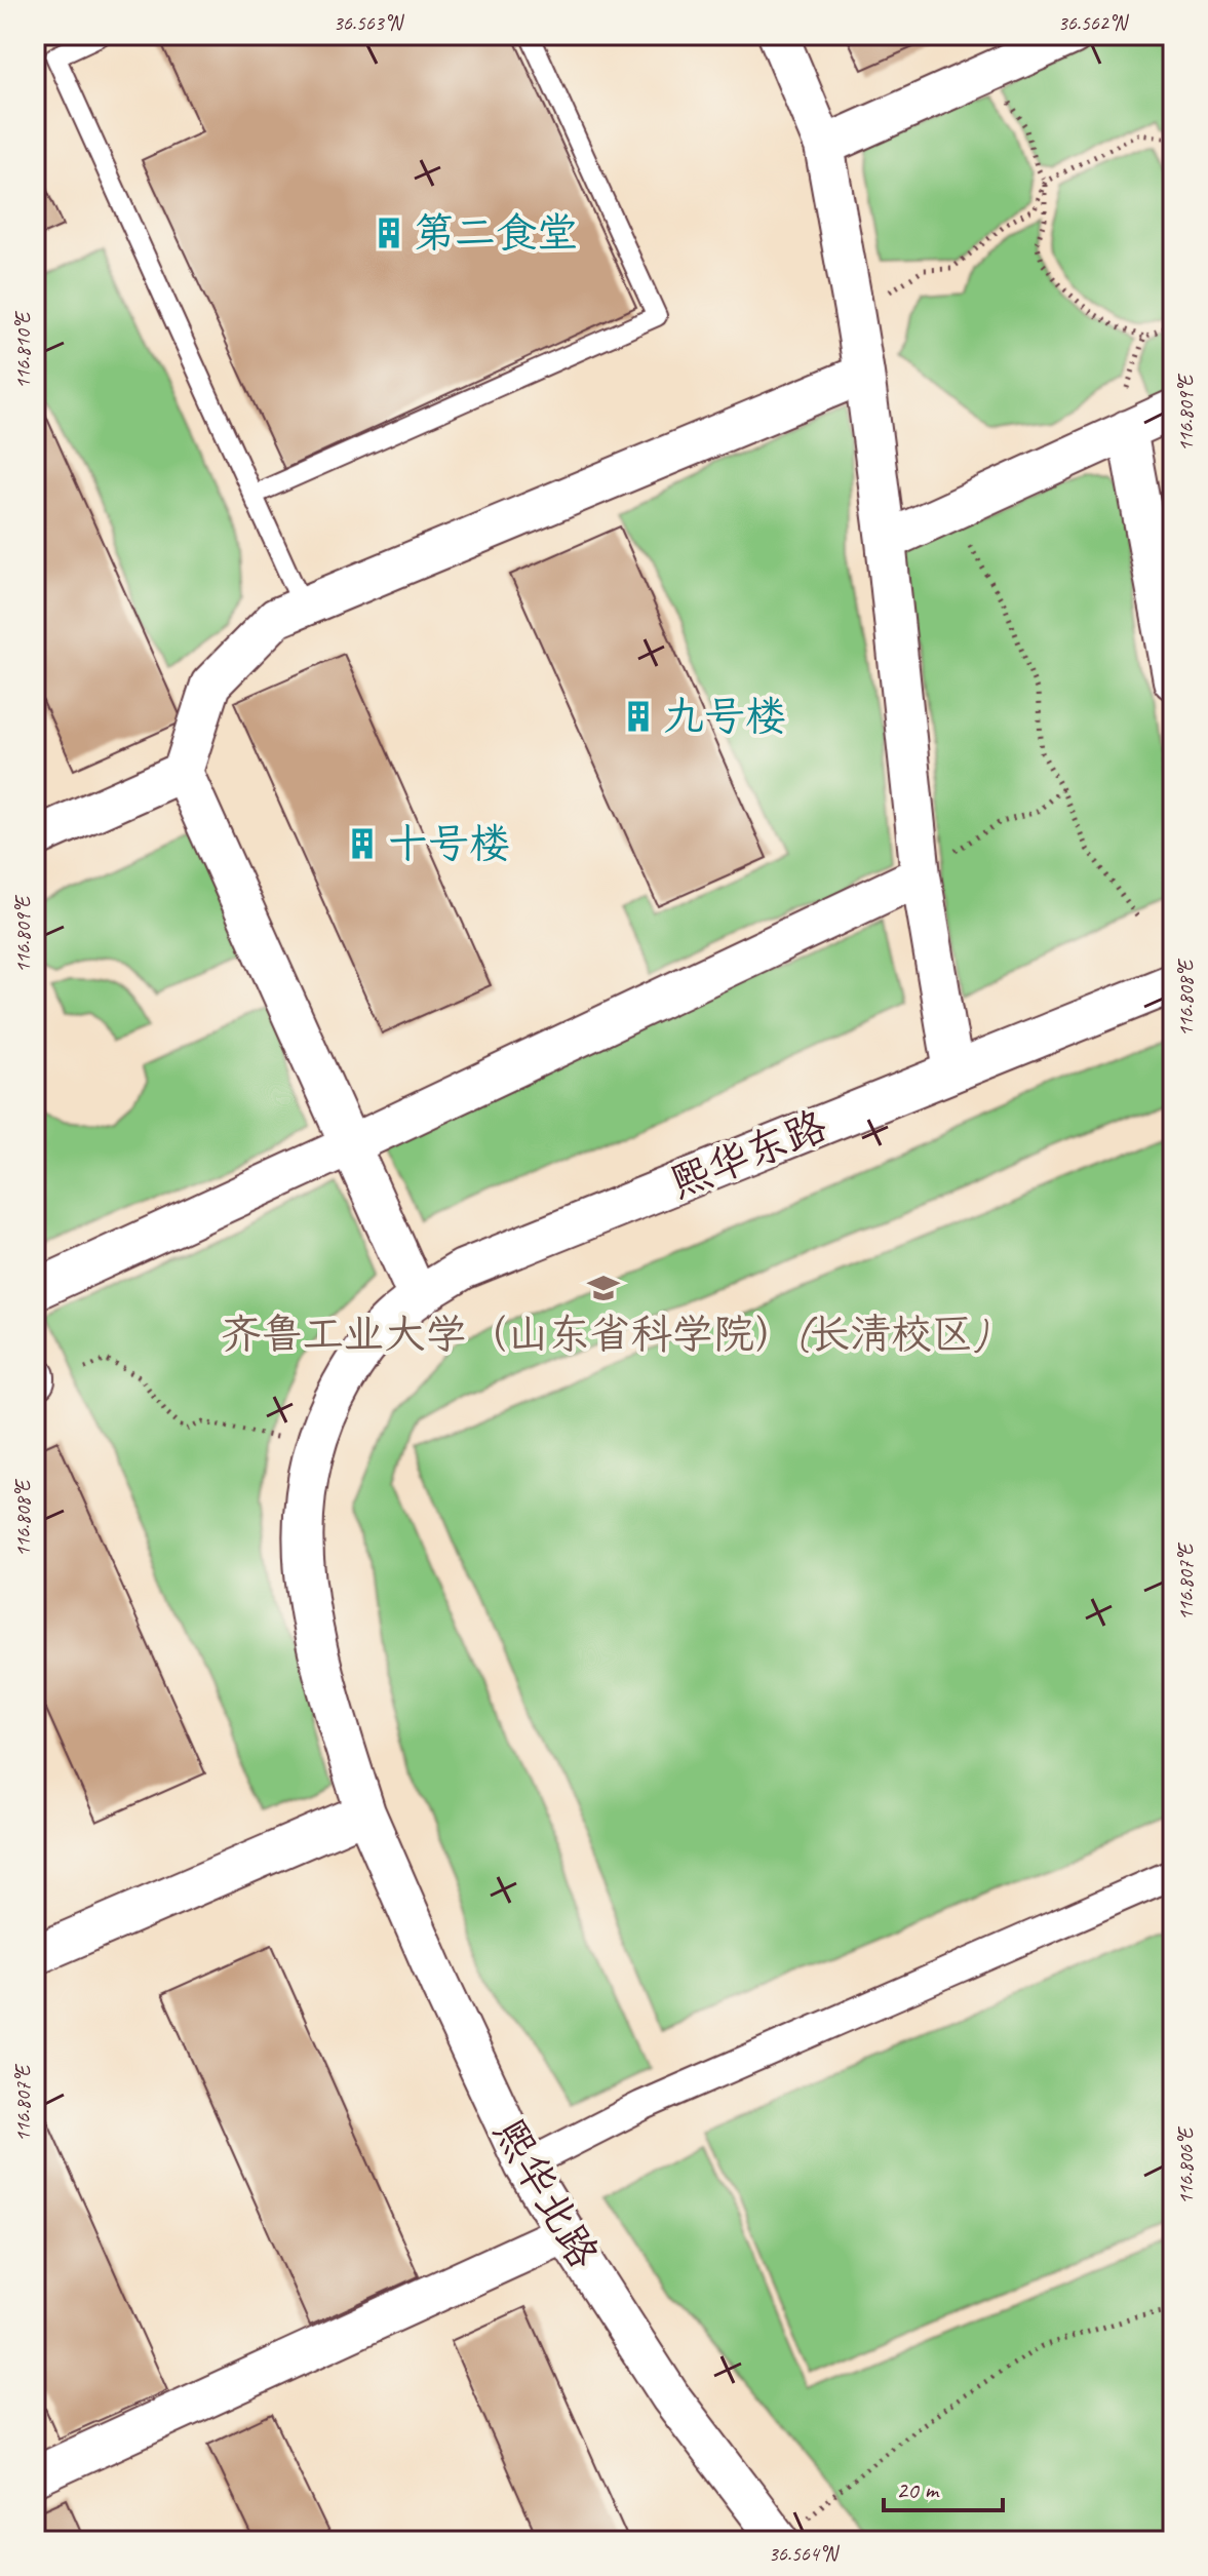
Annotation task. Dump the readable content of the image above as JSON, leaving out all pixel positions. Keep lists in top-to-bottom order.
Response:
{
  "streets": {
    "street": ["熙华东路", "熙华北路"]
  },
  "crossings": [
    ["熙华东路", "熙华北路"]
  ],
  "places": {
    "building": ["第二食堂", "九号楼", "十号楼"],
    "school or university": ["齐鲁工业大学（山东省科学院）(长清校区)"]
  },
  "scale_bar": "20 m",
  "coordinates": [
    "36.563°N",
    "36.562°N",
    "116.810°E",
    "116.809°E",
    "116.808°E",
    "116.807°E",
    "116.806°E",
    "36.564°N"
  ]
}
